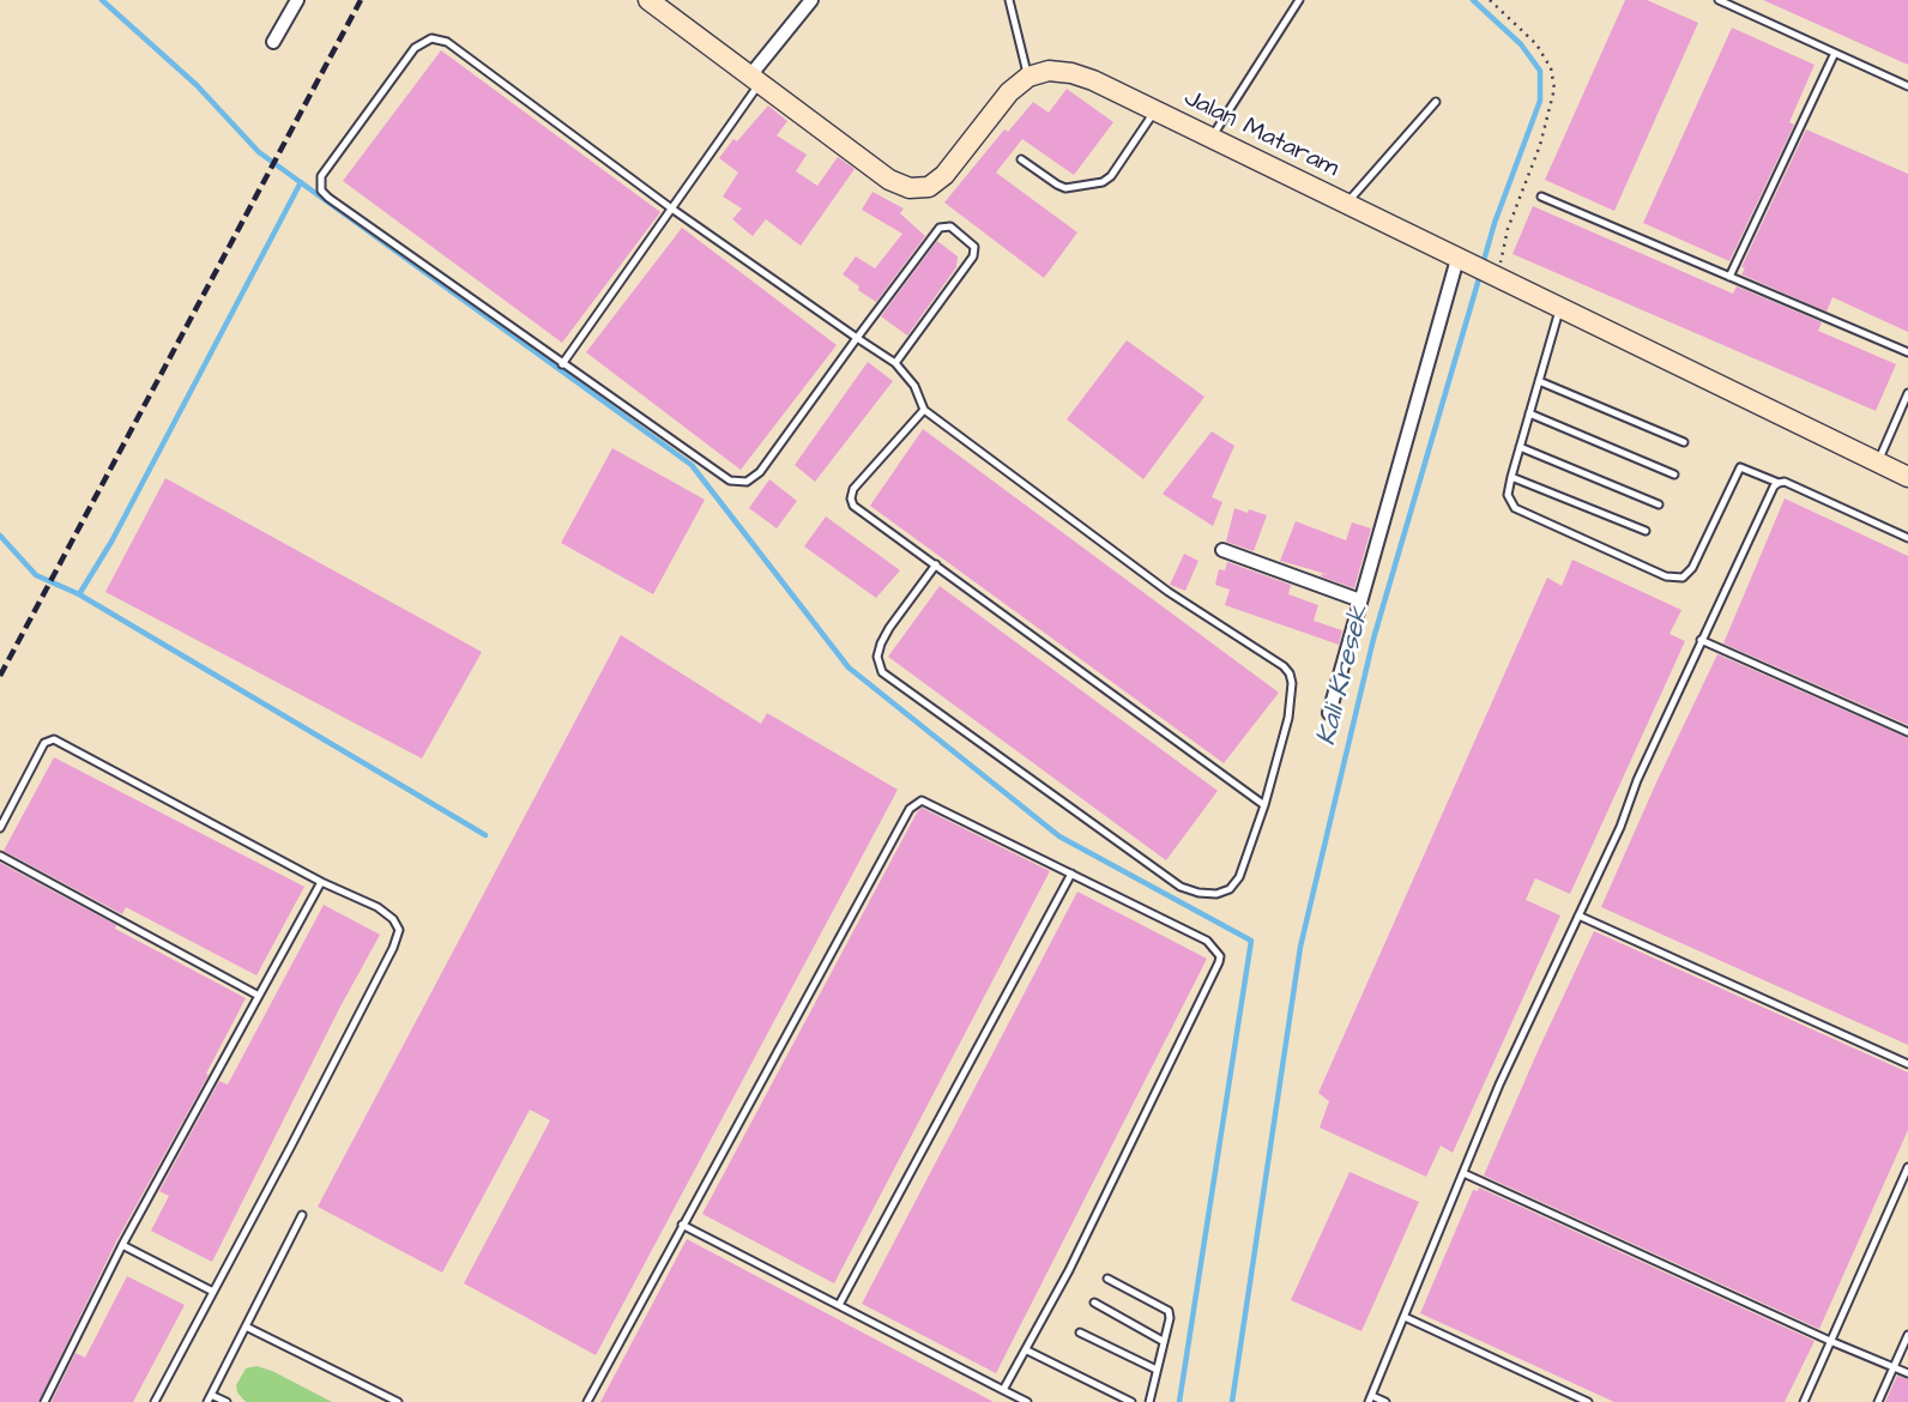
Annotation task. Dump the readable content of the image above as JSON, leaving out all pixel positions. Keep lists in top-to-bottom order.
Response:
{
  "streets": {
    "main road": ["Jalan Mataram"]
  },
  "water": ["Kali Kresek"]
}
